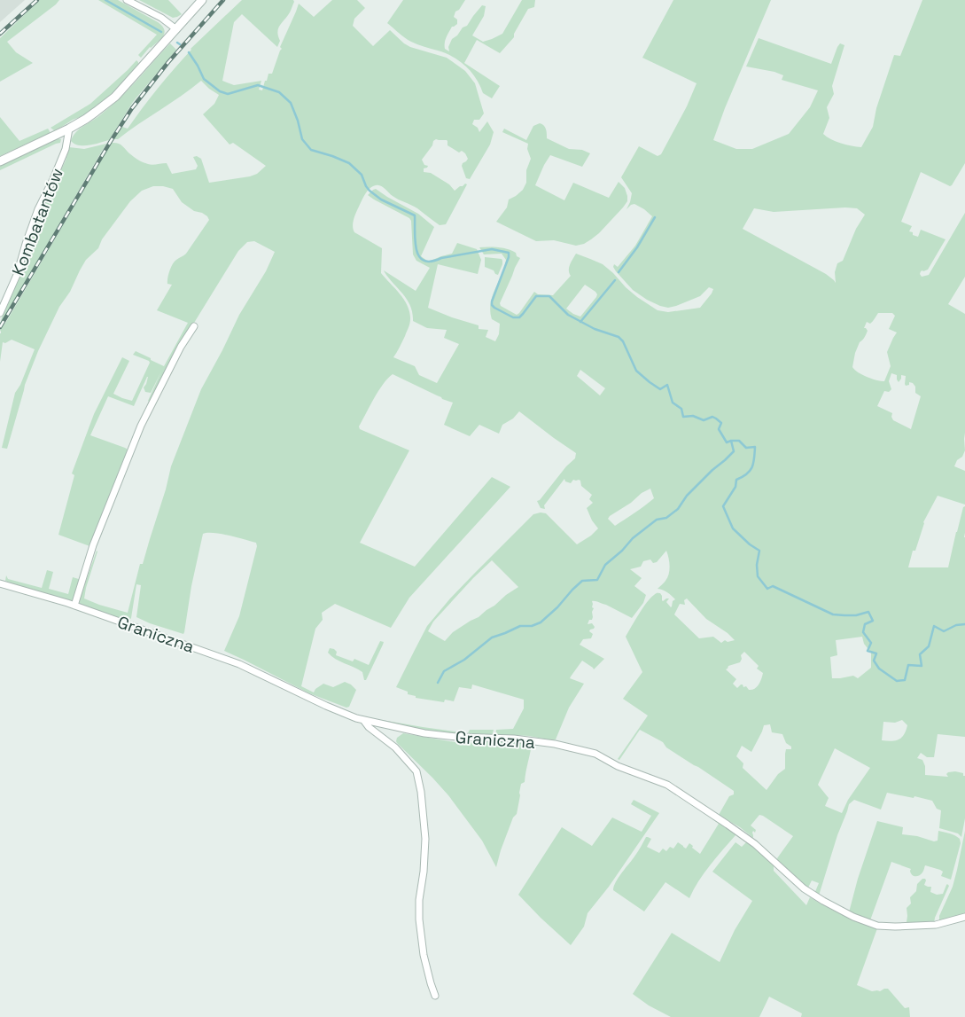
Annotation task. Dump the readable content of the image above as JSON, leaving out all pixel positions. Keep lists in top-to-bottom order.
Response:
{
  "streets": {
    "street": ["Kombatantów", "Graniczna"]
  }
}
